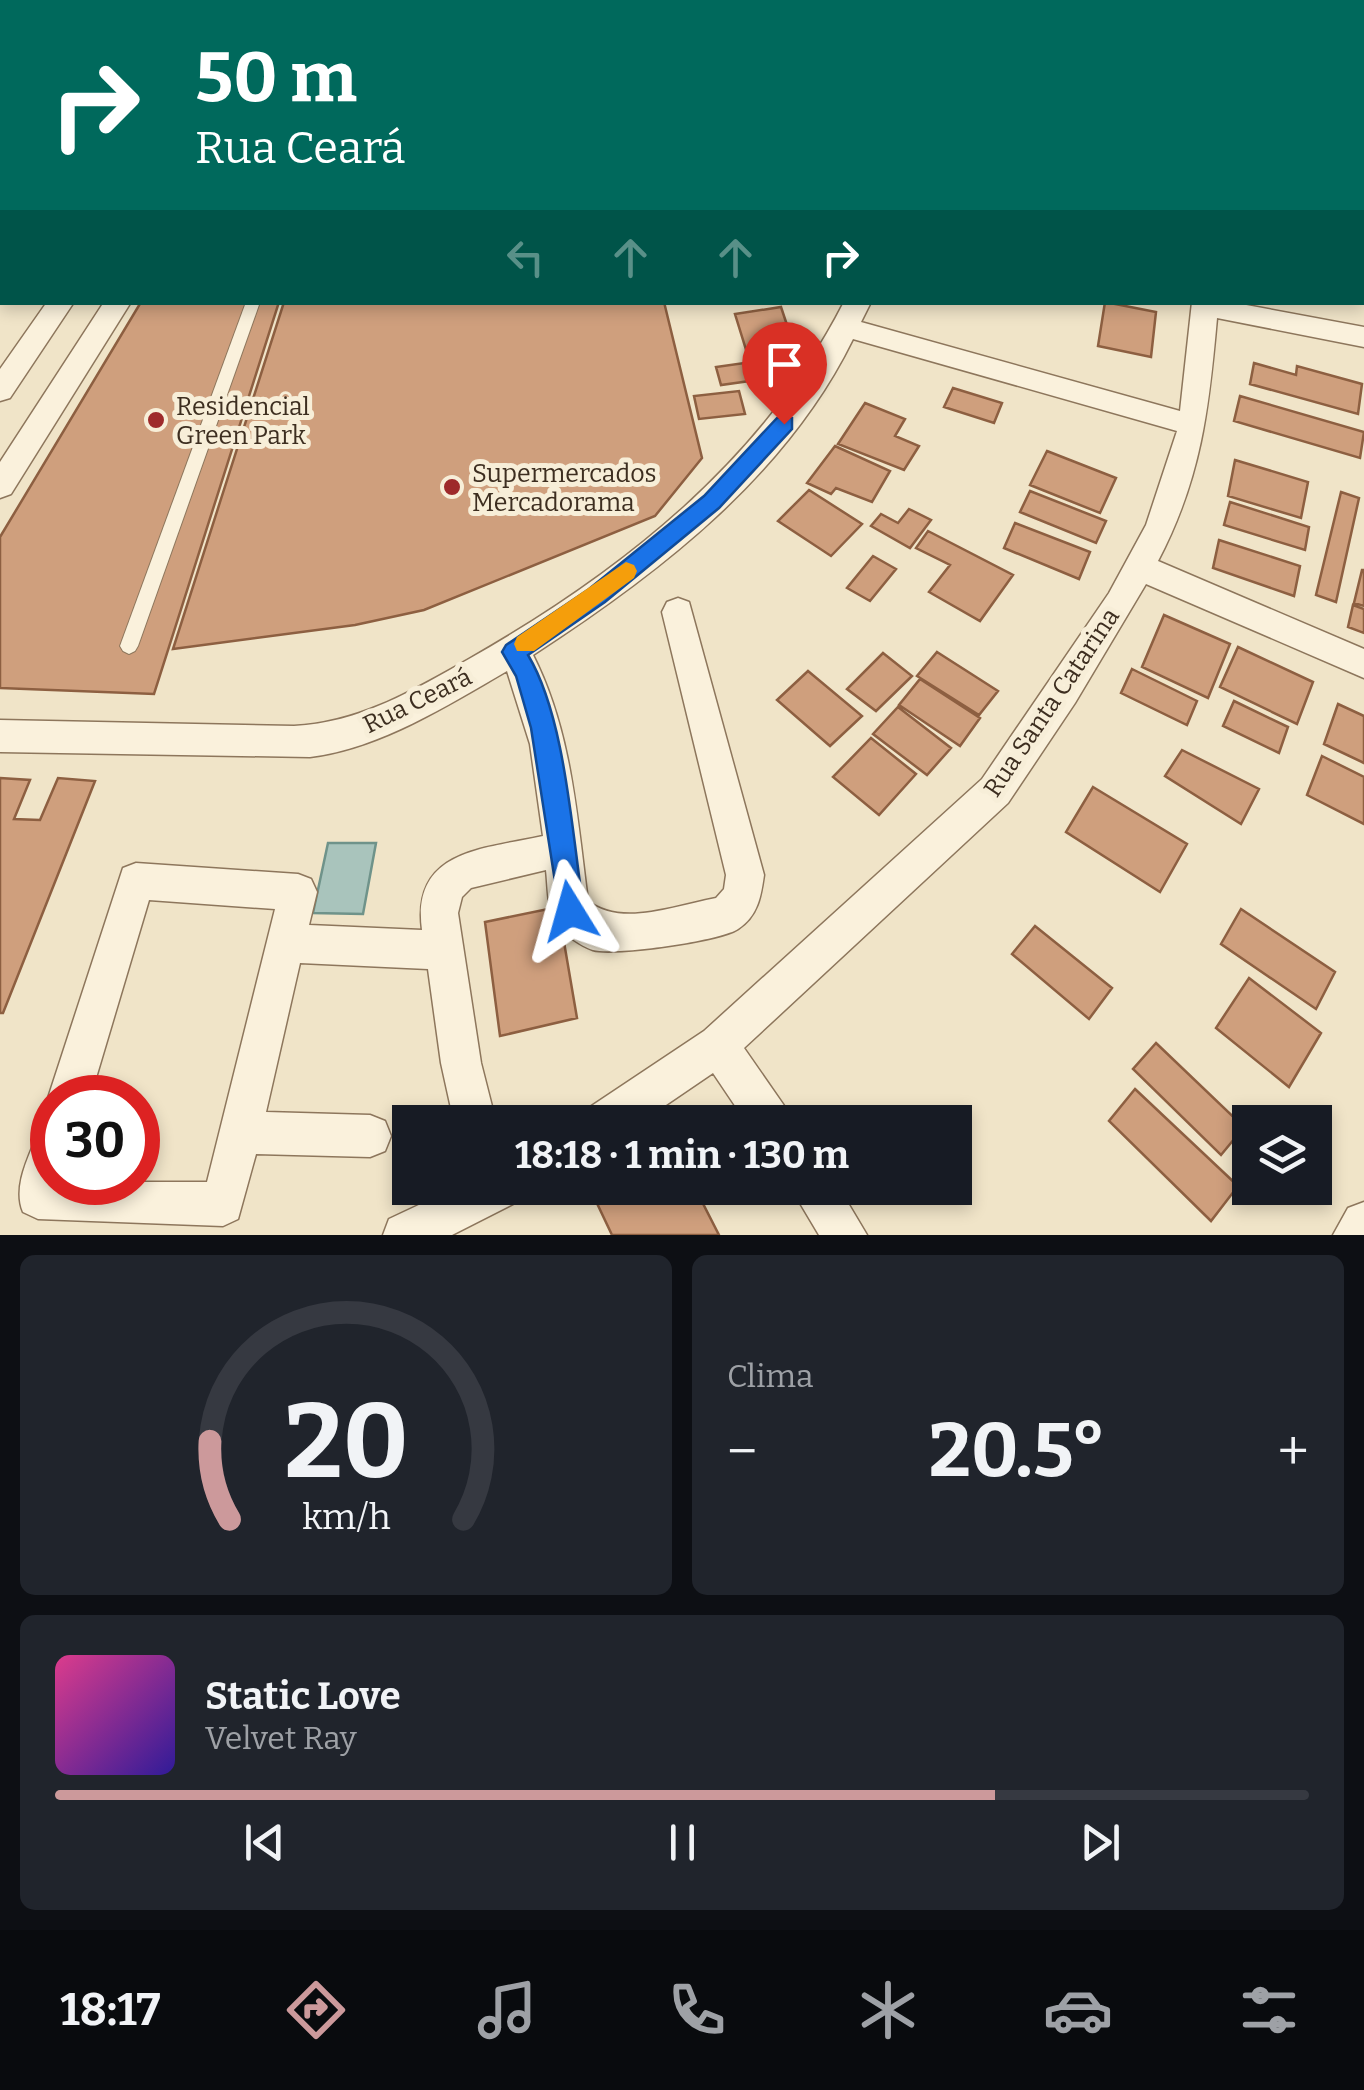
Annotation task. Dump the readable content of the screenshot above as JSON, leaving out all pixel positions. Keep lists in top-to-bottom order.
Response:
{
  "streets": {
    "street": ["Rua Ceará", "Rua Santa Catarina"]
  },
  "places": ["Residencial Green Park", "Supermercados Mercadorama"],
  "page": {
    "turn": ["50 m", "Rua Ceará"],
    "limit": "30",
    "trip": "18:18 · 1 min · 130 m",
    "tile": "Clima",
    "heat": ["−", "20.5°", "+"],
    "song": ["Static Love", "Velvet Ray"],
    "tabs": "18:17",
    "gauge": ["20", "km/h"]
  }
}
